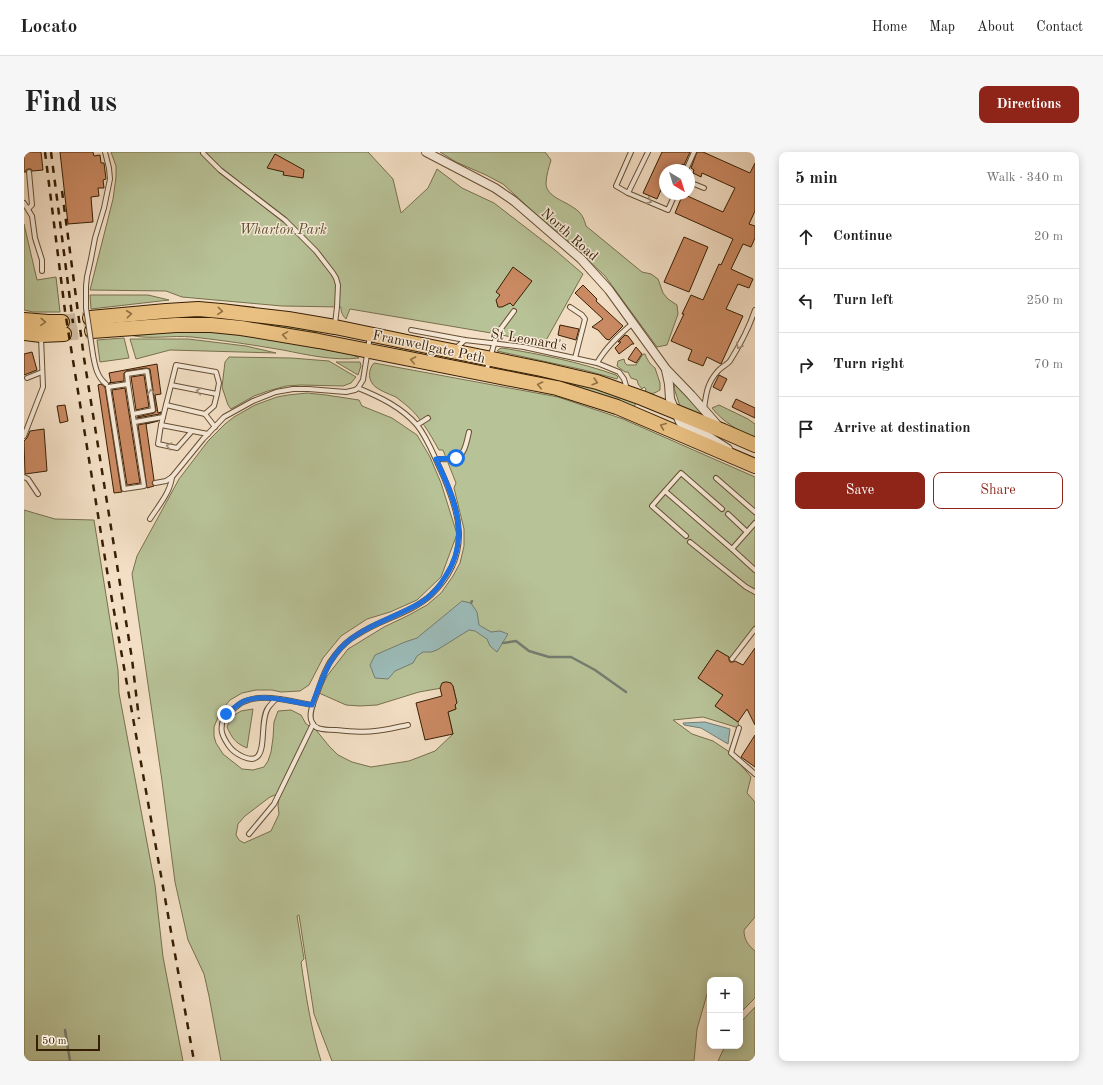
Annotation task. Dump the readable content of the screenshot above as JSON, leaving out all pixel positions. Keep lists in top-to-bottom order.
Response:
{
  "streets": {
    "highway": ["Framwellgate Peth"],
    "street": ["North Road"],
    "lane": ["St Leonard's"]
  },
  "crossings": [
    ["North Road", "Framwellgate Peth"],
    ["St Leonard's", "Framwellgate Peth"]
  ],
  "parks": ["Wharton Park"],
  "scale_bar": "50 m",
  "north": "bottom right",
  "page": {
    "header": "Locato",
    "nav": [
      "Home",
      "Map",
      "About",
      "Contact"
    ],
    "buttons": [
      "Directions",
      ["Save", "Share"]
    ],
    "title": "Find us",
    "heading": ["5 min", "Walk · 340 m"],
    "list": [
      ["Continue", "20 m"],
      ["Turn left", "250 m"],
      ["Turn right", "70 m"],
      "Arrive at destination"
    ],
    "map_buttons": ["+", "−"],
    "scale": "50 m"
  }
}
